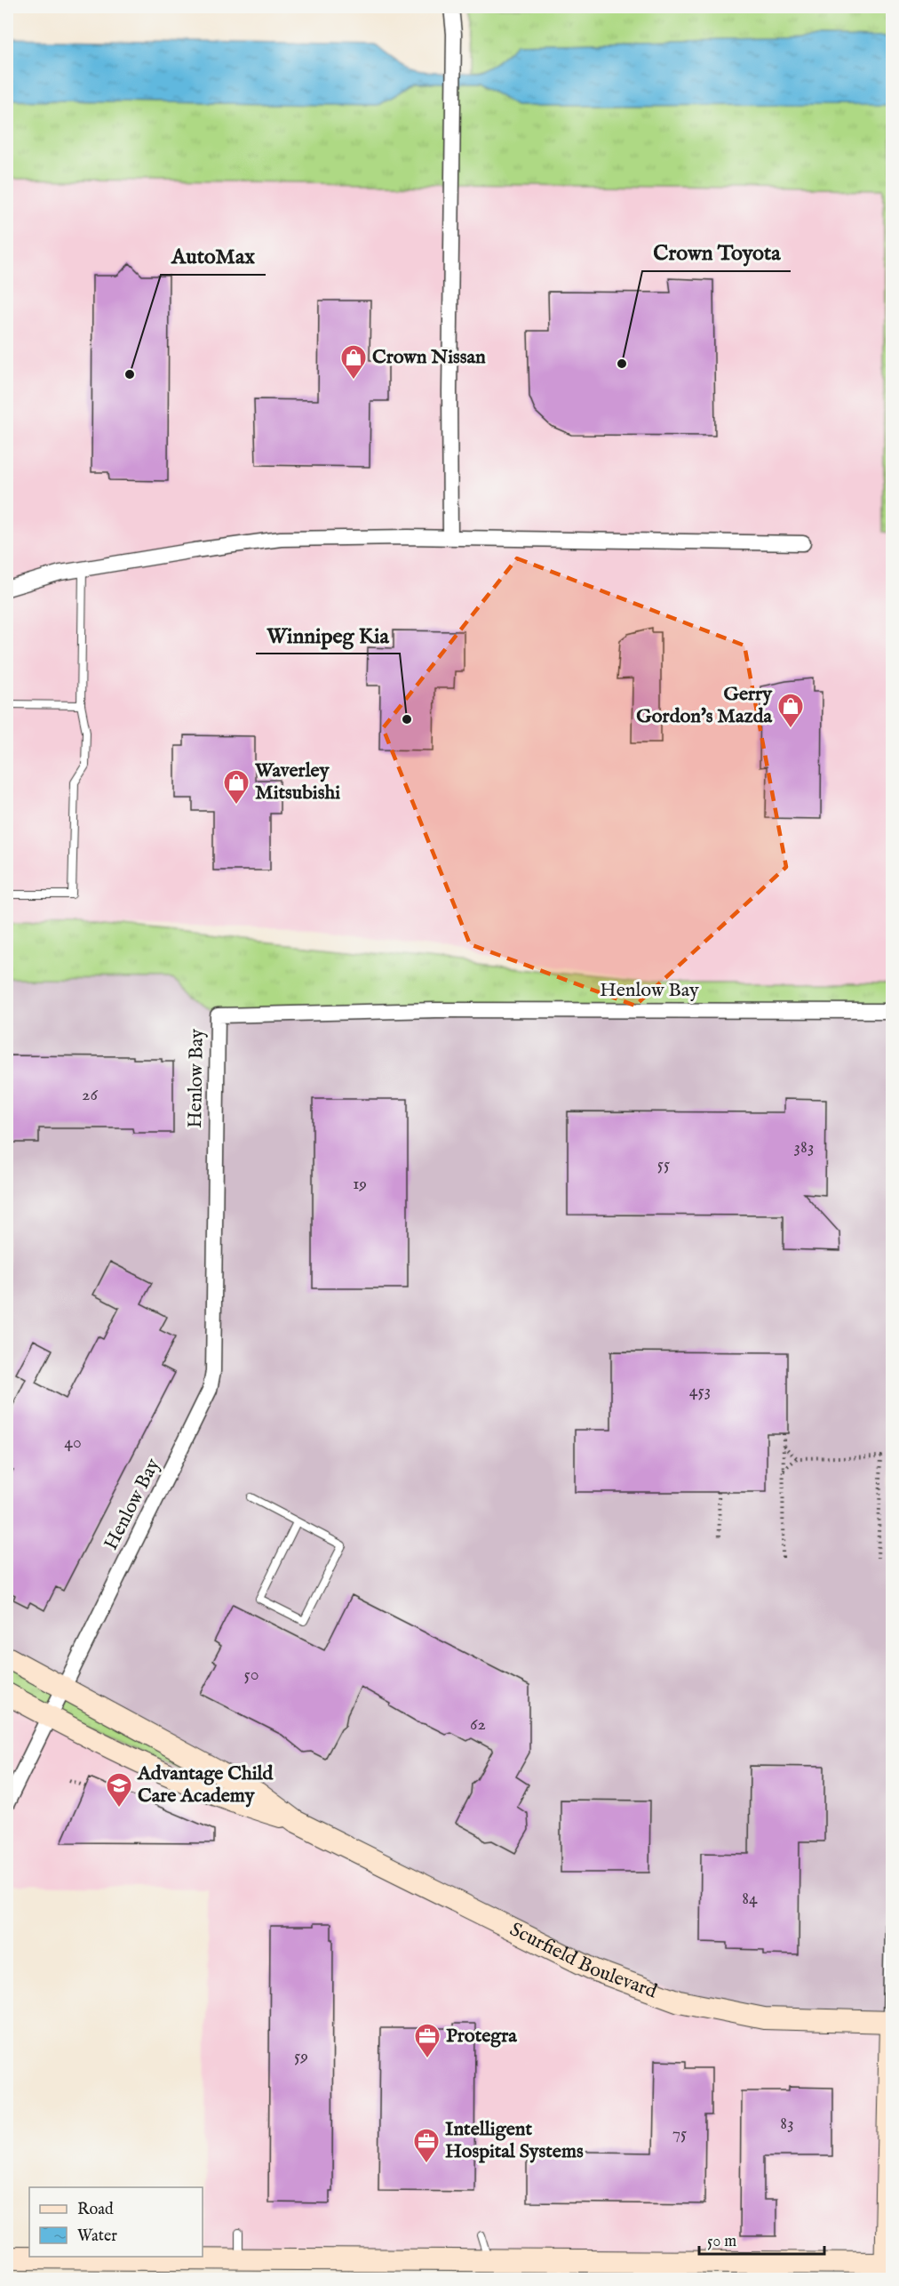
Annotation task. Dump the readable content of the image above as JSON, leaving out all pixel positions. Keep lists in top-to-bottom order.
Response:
{
  "streets": {
    "street": ["Henlow Bay", "Scurfield Boulevard"]
  },
  "crossings": [
    ["Henlow Bay", "Scurfield Boulevard"]
  ],
  "places": {
    "other": ["Crown Toyota", "AutoMax", "Winnipeg Kia"],
    "shop": ["Crown Nissan", "Gerry Gordon's Mazda", "Waverley Mitsubishi"],
    "school or university": ["Advantage Child Care Academy"],
    "office": ["Protegra", "Intelligent Hospital Systems"]
  },
  "house_numbers": [
    "26",
    "383",
    "55",
    "19",
    "453",
    "40",
    "50",
    "62",
    "84",
    "59",
    "83",
    "75"
  ],
  "legend": ["Road", "Water"],
  "scale_bar": "50 m"
}
